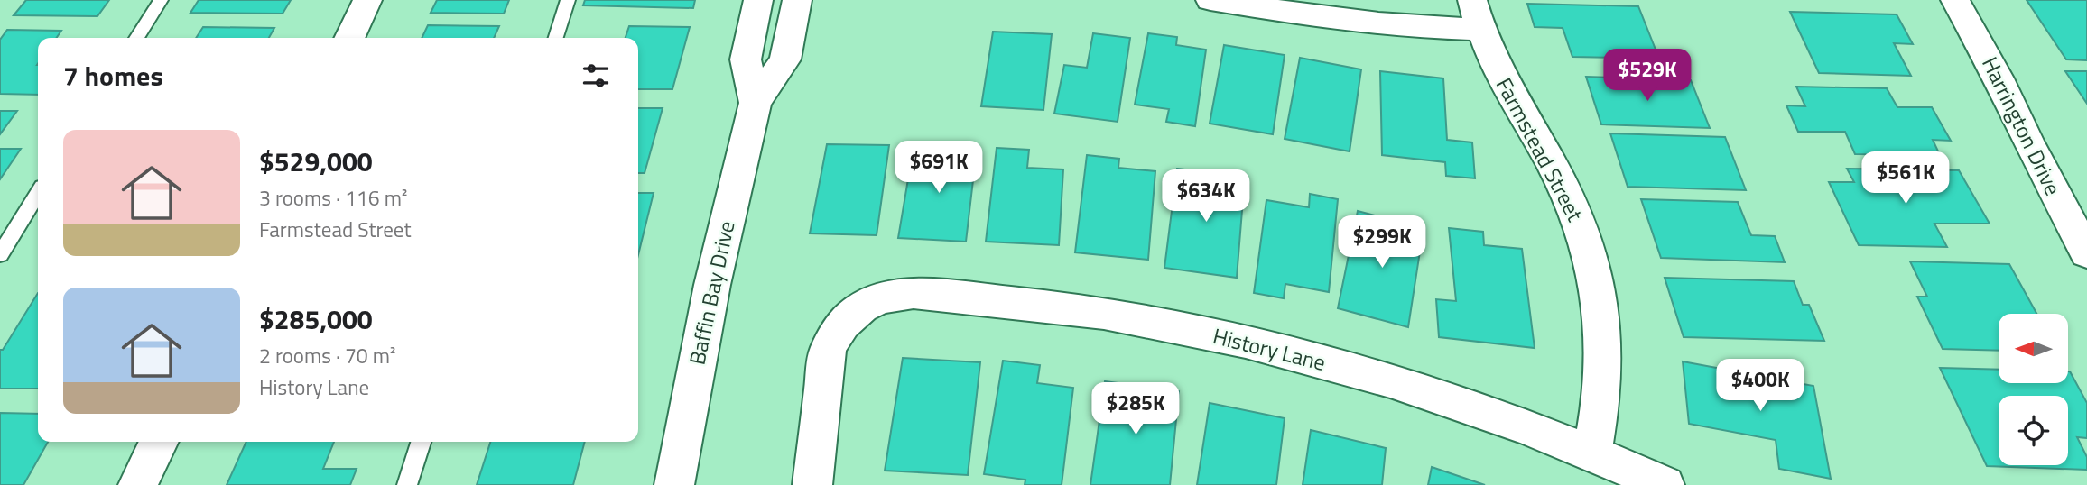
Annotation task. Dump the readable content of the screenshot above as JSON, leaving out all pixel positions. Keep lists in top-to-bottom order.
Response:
{
  "streets": {
    "street": [
      "Harrington Drive",
      "Farmstead Street",
      "Baffin Bay Drive",
      "History Lane"
    ]
  },
  "crossings": [
    ["Farmstead Street", "History Lane"]
  ],
  "north": "left",
  "page": {
    "heading": "7 homes",
    "price": [
      "$529K",
      "$691K",
      "$561K",
      "$634K",
      "$299K",
      "$400K",
      "$285K"
    ],
    "list": [
      {
        "name": "$529,000",
        "note": "3 rooms · 116 m² · Farmstead Street"
      },
      {
        "name": "$285,000",
        "note": "2 rooms · 70 m² · History Lane"
      }
    ]
  }
}
